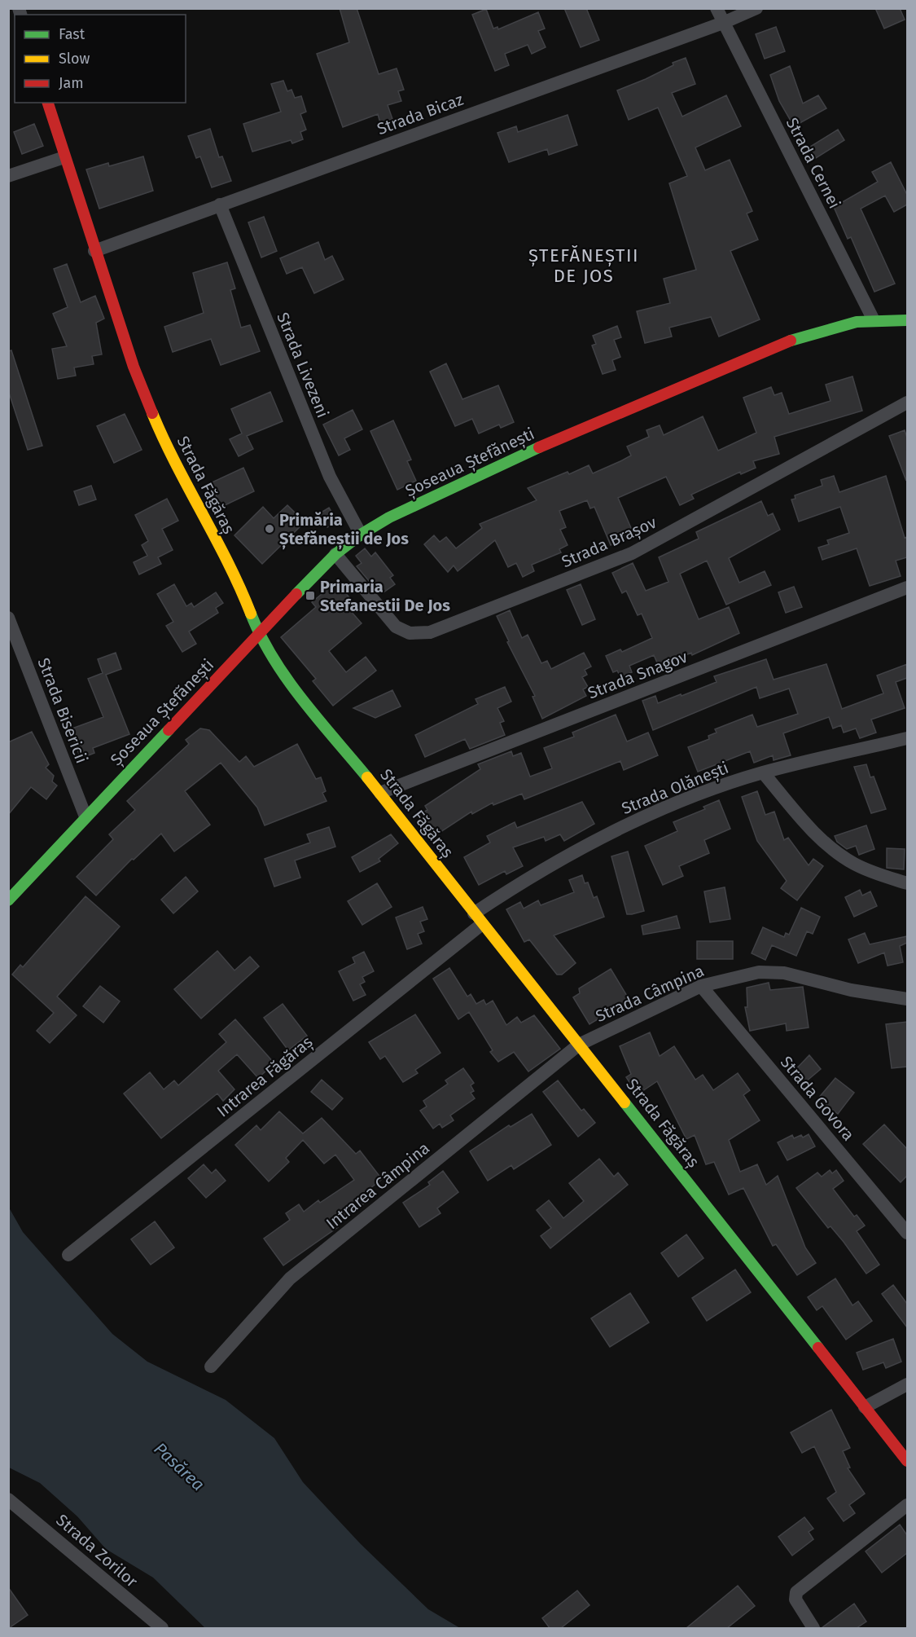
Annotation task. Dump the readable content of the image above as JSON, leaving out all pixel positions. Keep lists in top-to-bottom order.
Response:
{
  "streets": {
    "street": [
      "Strada Bicaz",
      "Strada Cernei",
      "Strada Livezeni",
      "Șoseaua Ștefănești",
      "Strada Făgăraș",
      "Strada Brașov",
      "Strada Snagov",
      "Strada Bisericii",
      "Strada Olănești",
      "Strada Câmpina",
      "Intrarea Făgăraș",
      "Strada Govora",
      "Intrarea Câmpina",
      "Strada Zorilor"
    ]
  },
  "crossings": [
    ["Strada Bicaz", "Strada Cernei"],
    ["Strada Bicaz", "Strada Livezeni"],
    ["Strada Bicaz", "Strada Făgăraș"],
    ["Strada Cernei", "Șoseaua Ștefănești"],
    ["Strada Livezeni", "Șoseaua Ștefănești"],
    ["Șoseaua Ștefănești", "Strada Făgăraș"],
    ["Șoseaua Ștefănești", "Strada Brașov"],
    ["Șoseaua Ștefănești", "Strada Bisericii"],
    ["Strada Făgăraș", "Strada Snagov"],
    ["Strada Făgăraș", "Strada Olănești"],
    ["Strada Făgăraș", "Strada Câmpina"],
    ["Strada Făgăraș", "Intrarea Făgăraș"],
    ["Strada Făgăraș", "Intrarea Câmpina"],
    ["Strada Olănești", "Intrarea Făgăraș"],
    ["Strada Câmpina", "Strada Govora"],
    ["Strada Câmpina", "Intrarea Câmpina"]
  ],
  "districts": ["ȘTEFĂNEȘTII DE JOS"],
  "water": ["Pasărea"],
  "places": {
    "other": ["Primăria Ștefăneștii de Jos"],
    "transit": ["Primaria Stefanestii De Jos"]
  },
  "legend": ["Fast", "Slow", "Jam"]
}
